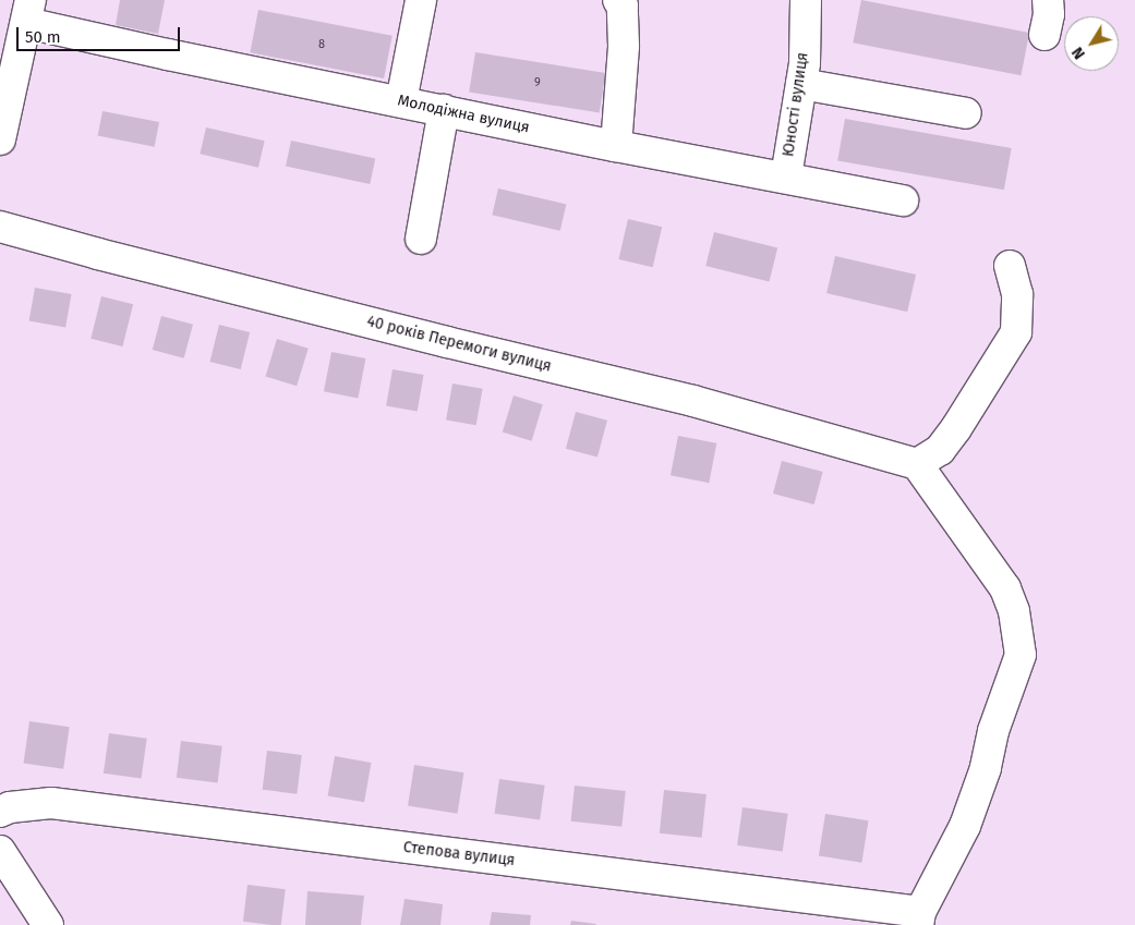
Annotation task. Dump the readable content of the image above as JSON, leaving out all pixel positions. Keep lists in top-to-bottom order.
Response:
{
  "streets": {
    "street": [
      "Юності вулиця",
      "Молодіжна вулиця",
      "40 років Перемоги вулиця",
      "Степова вулиця"
    ]
  },
  "crossings": [
    ["Юності вулиця", "Молодіжна вулиця"]
  ],
  "house_numbers": ["8", "9"],
  "scale_bar": "50 m",
  "north": "bottom left"
}
